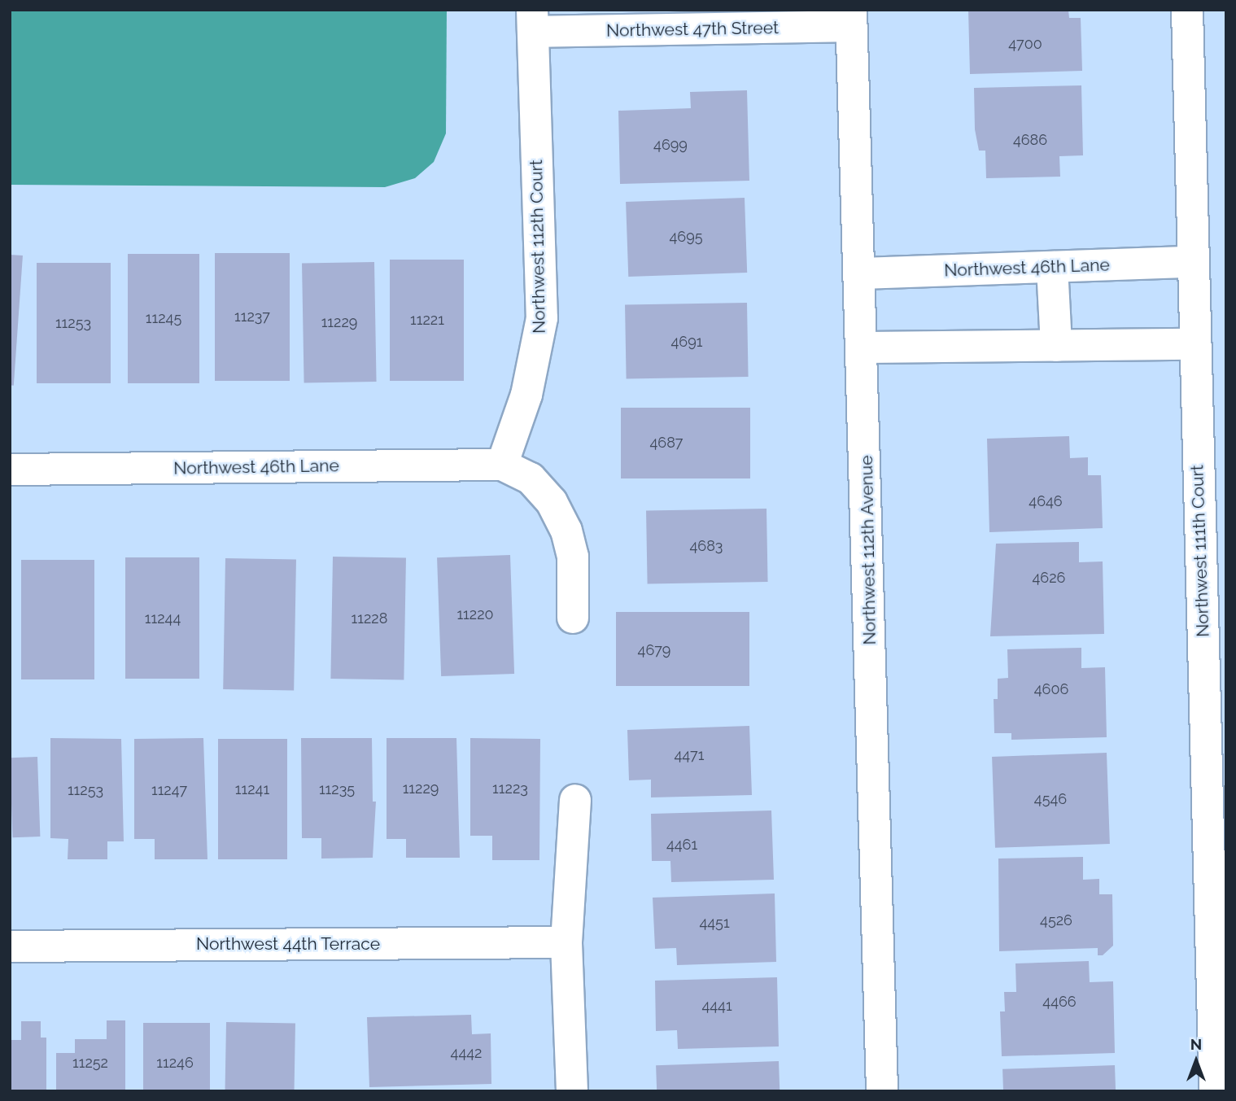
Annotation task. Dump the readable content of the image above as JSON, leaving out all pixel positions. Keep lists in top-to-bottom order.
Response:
{
  "streets": {
    "street": [
      "Northwest 47th Street",
      "Northwest 112th Court",
      "Northwest 46th Lane",
      "Northwest 112th Avenue",
      "Northwest 111th Court",
      "Northwest 44th Terrace"
    ]
  },
  "crossings": [
    ["Northwest 47th Street", "Northwest 112th Court"],
    ["Northwest 47th Street", "Northwest 112th Avenue"],
    ["Northwest 112th Court", "Northwest 46th Lane"],
    ["Northwest 46th Lane", "Northwest 112th Avenue"],
    ["Northwest 46th Lane", "Northwest 111th Court"]
  ],
  "house_numbers": [
    "4700",
    "4686",
    "4699",
    "4695",
    "11237",
    "11245",
    "11221",
    "11229",
    "11253",
    "4691",
    "4687",
    "4646",
    "4683",
    "4626",
    "11220",
    "11244",
    "11228",
    "4679",
    "4606",
    "4471",
    "11229",
    "11223",
    "11241",
    "11235",
    "11253",
    "11247",
    "4546",
    "4461",
    "4526",
    "4451",
    "4466",
    "4441",
    "4442",
    "11252",
    "11246"
  ],
  "north": "top"
}
